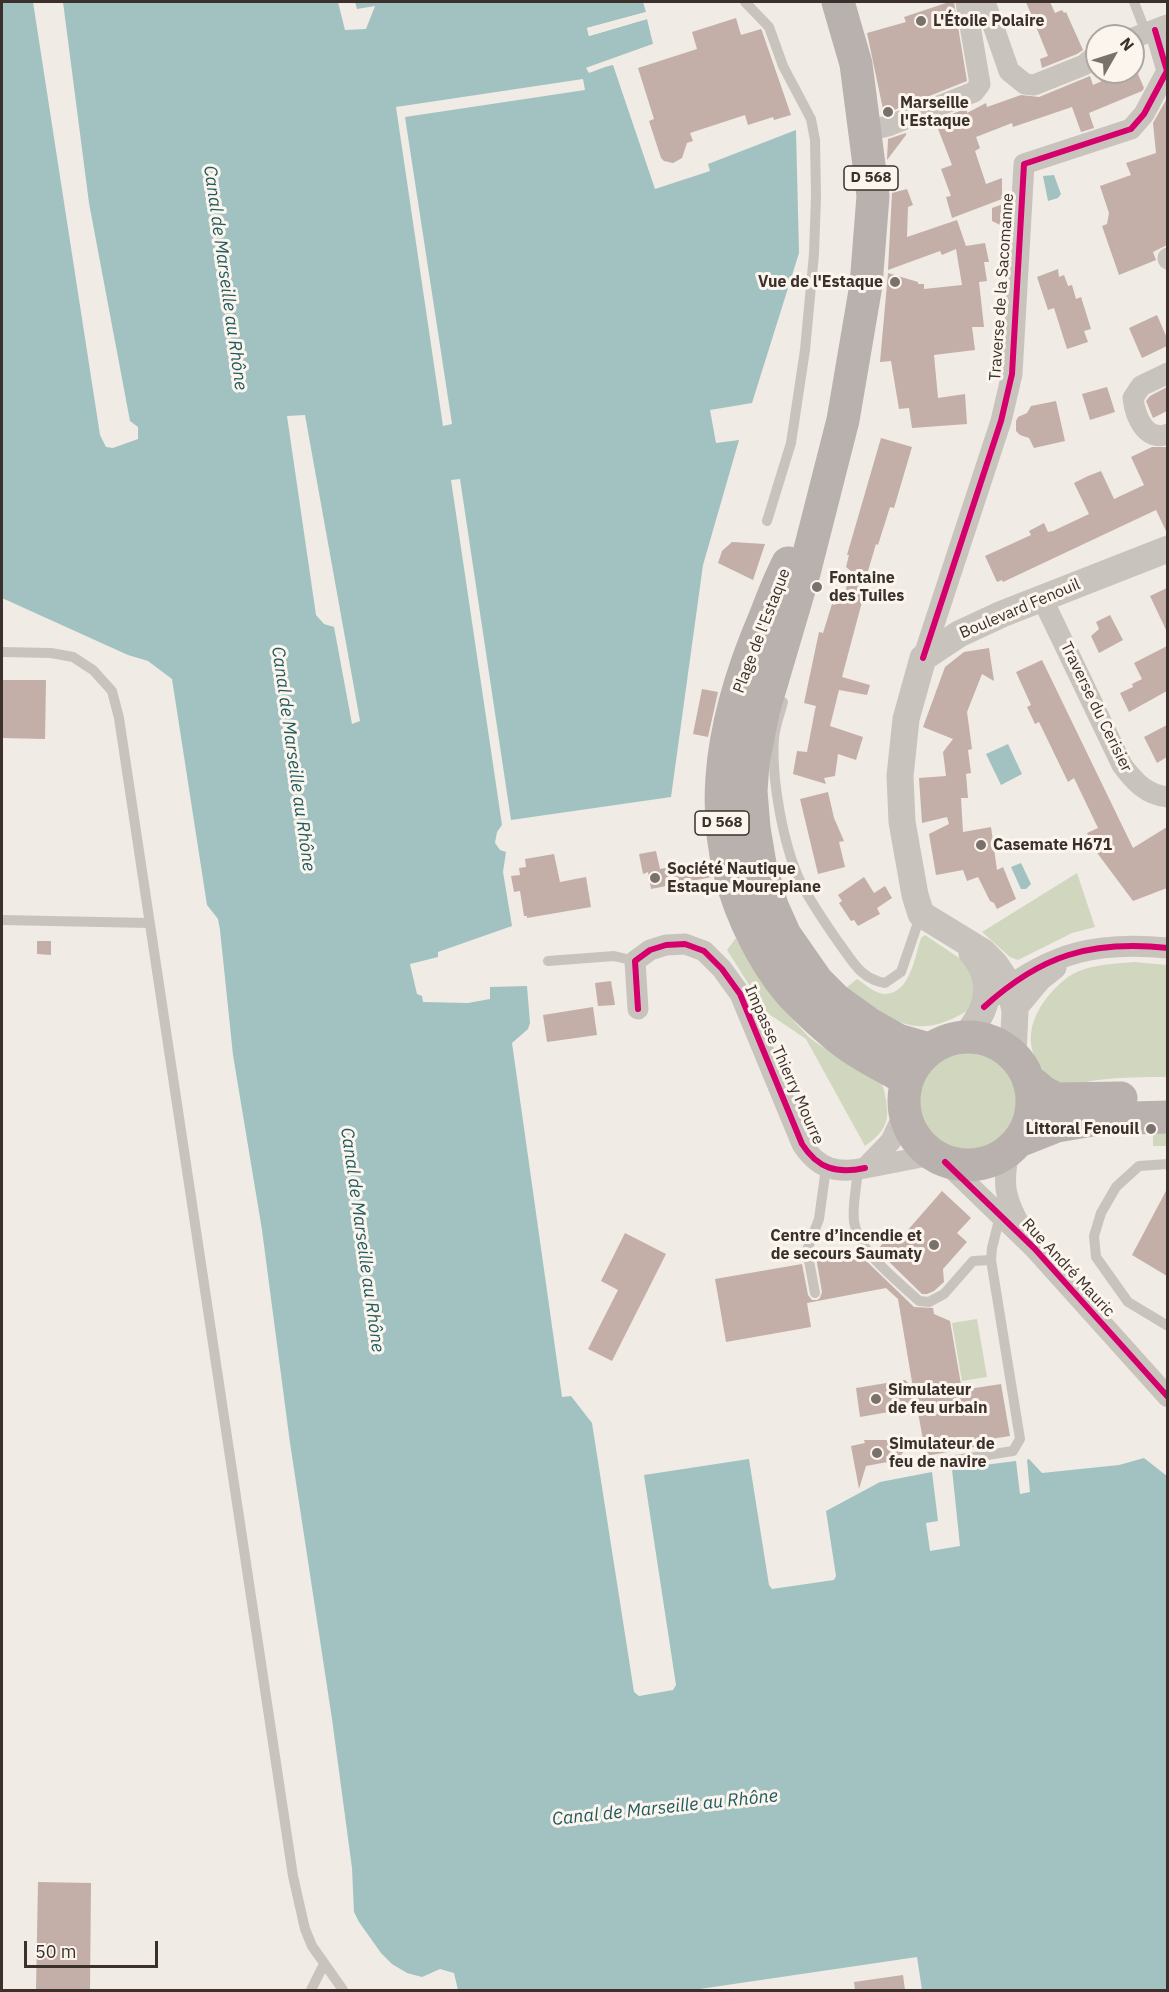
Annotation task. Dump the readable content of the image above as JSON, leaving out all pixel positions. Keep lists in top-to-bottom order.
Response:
{
  "streets": {
    "main road": ["D 568", "Plage de l'Estaque"],
    "street": [
      "Traverse de la Sacomanne",
      "Boulevard Fenouil",
      "Traverse du Cerisier",
      "Impasse Thierry Mourre",
      "Rue André Mauric"
    ]
  },
  "crossings": [
    ["Traverse de la Sacomanne", "Boulevard Fenouil"],
    ["Boulevard Fenouil", "Traverse du Cerisier"],
    ["Plage de l'Estaque", "Rue André Mauric"]
  ],
  "water": ["Canal de Marseille au Rhône"],
  "places": [
    "L'Étoile Polaire",
    "Marseille l'Estaque",
    "Vue de l'Estaque",
    "Fontaine des Tuiles",
    "Casemate H671",
    "Société Nautique Estaque Mourepiane",
    "Littoral Fenouil",
    "Centre d’incendie et de secours Saumaty",
    "Simulateur de feu urbain",
    "Simulateur de feu de navire"
  ],
  "scale_bar": "50 m",
  "north": "top right"
}
